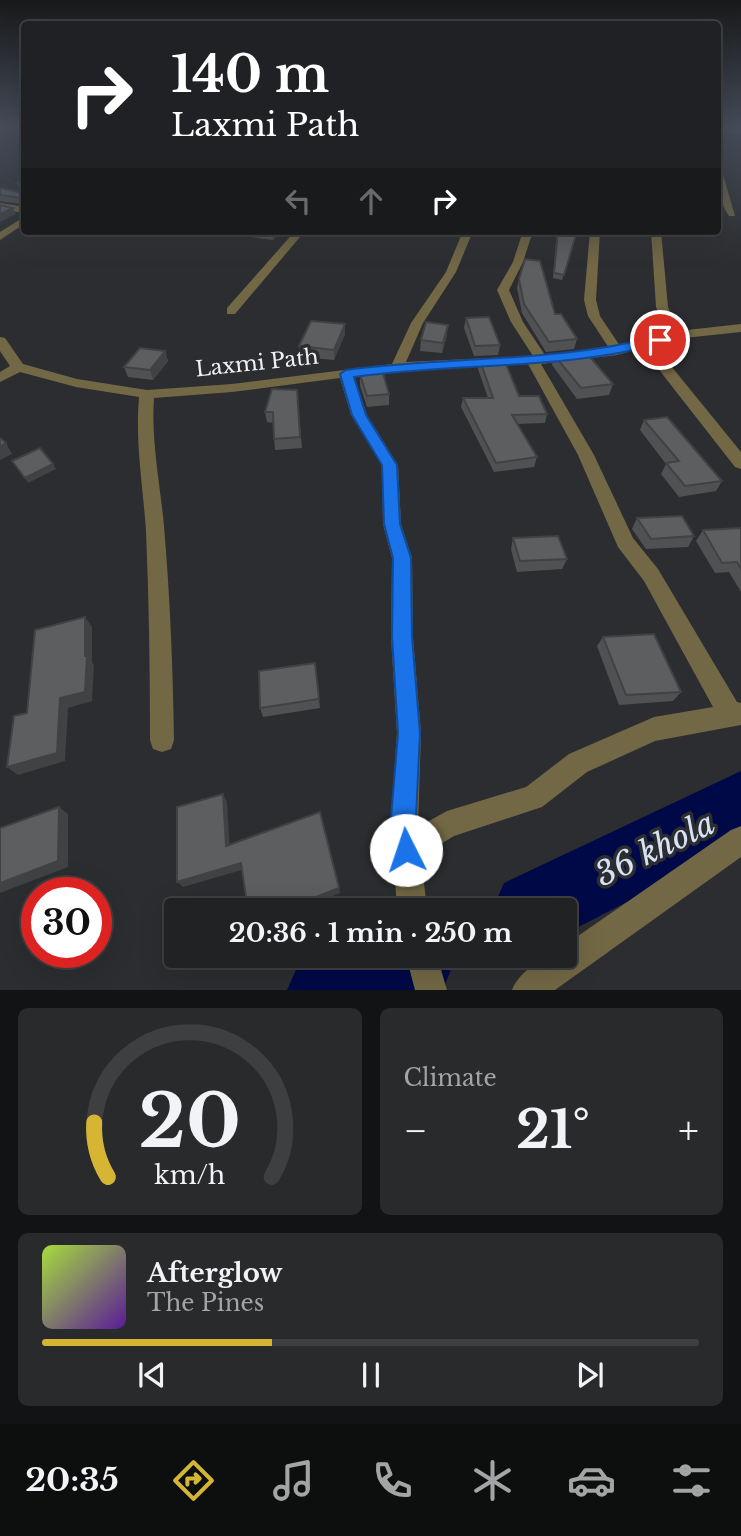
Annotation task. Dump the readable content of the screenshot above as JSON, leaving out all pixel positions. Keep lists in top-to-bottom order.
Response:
{
  "streets": {
    "street": ["Laxmi Path"]
  },
  "water": ["36 khola"],
  "page": {
    "turn": ["140 m", "Laxmi Path"],
    "limit": "30",
    "trip": "20:36 · 1 min · 250 m",
    "tile": "Climate",
    "heat": ["−", "21°", "+"],
    "song": ["Afterglow", "The Pines"],
    "tabs": "20:35",
    "gauge": ["20", "km/h"]
  }
}
